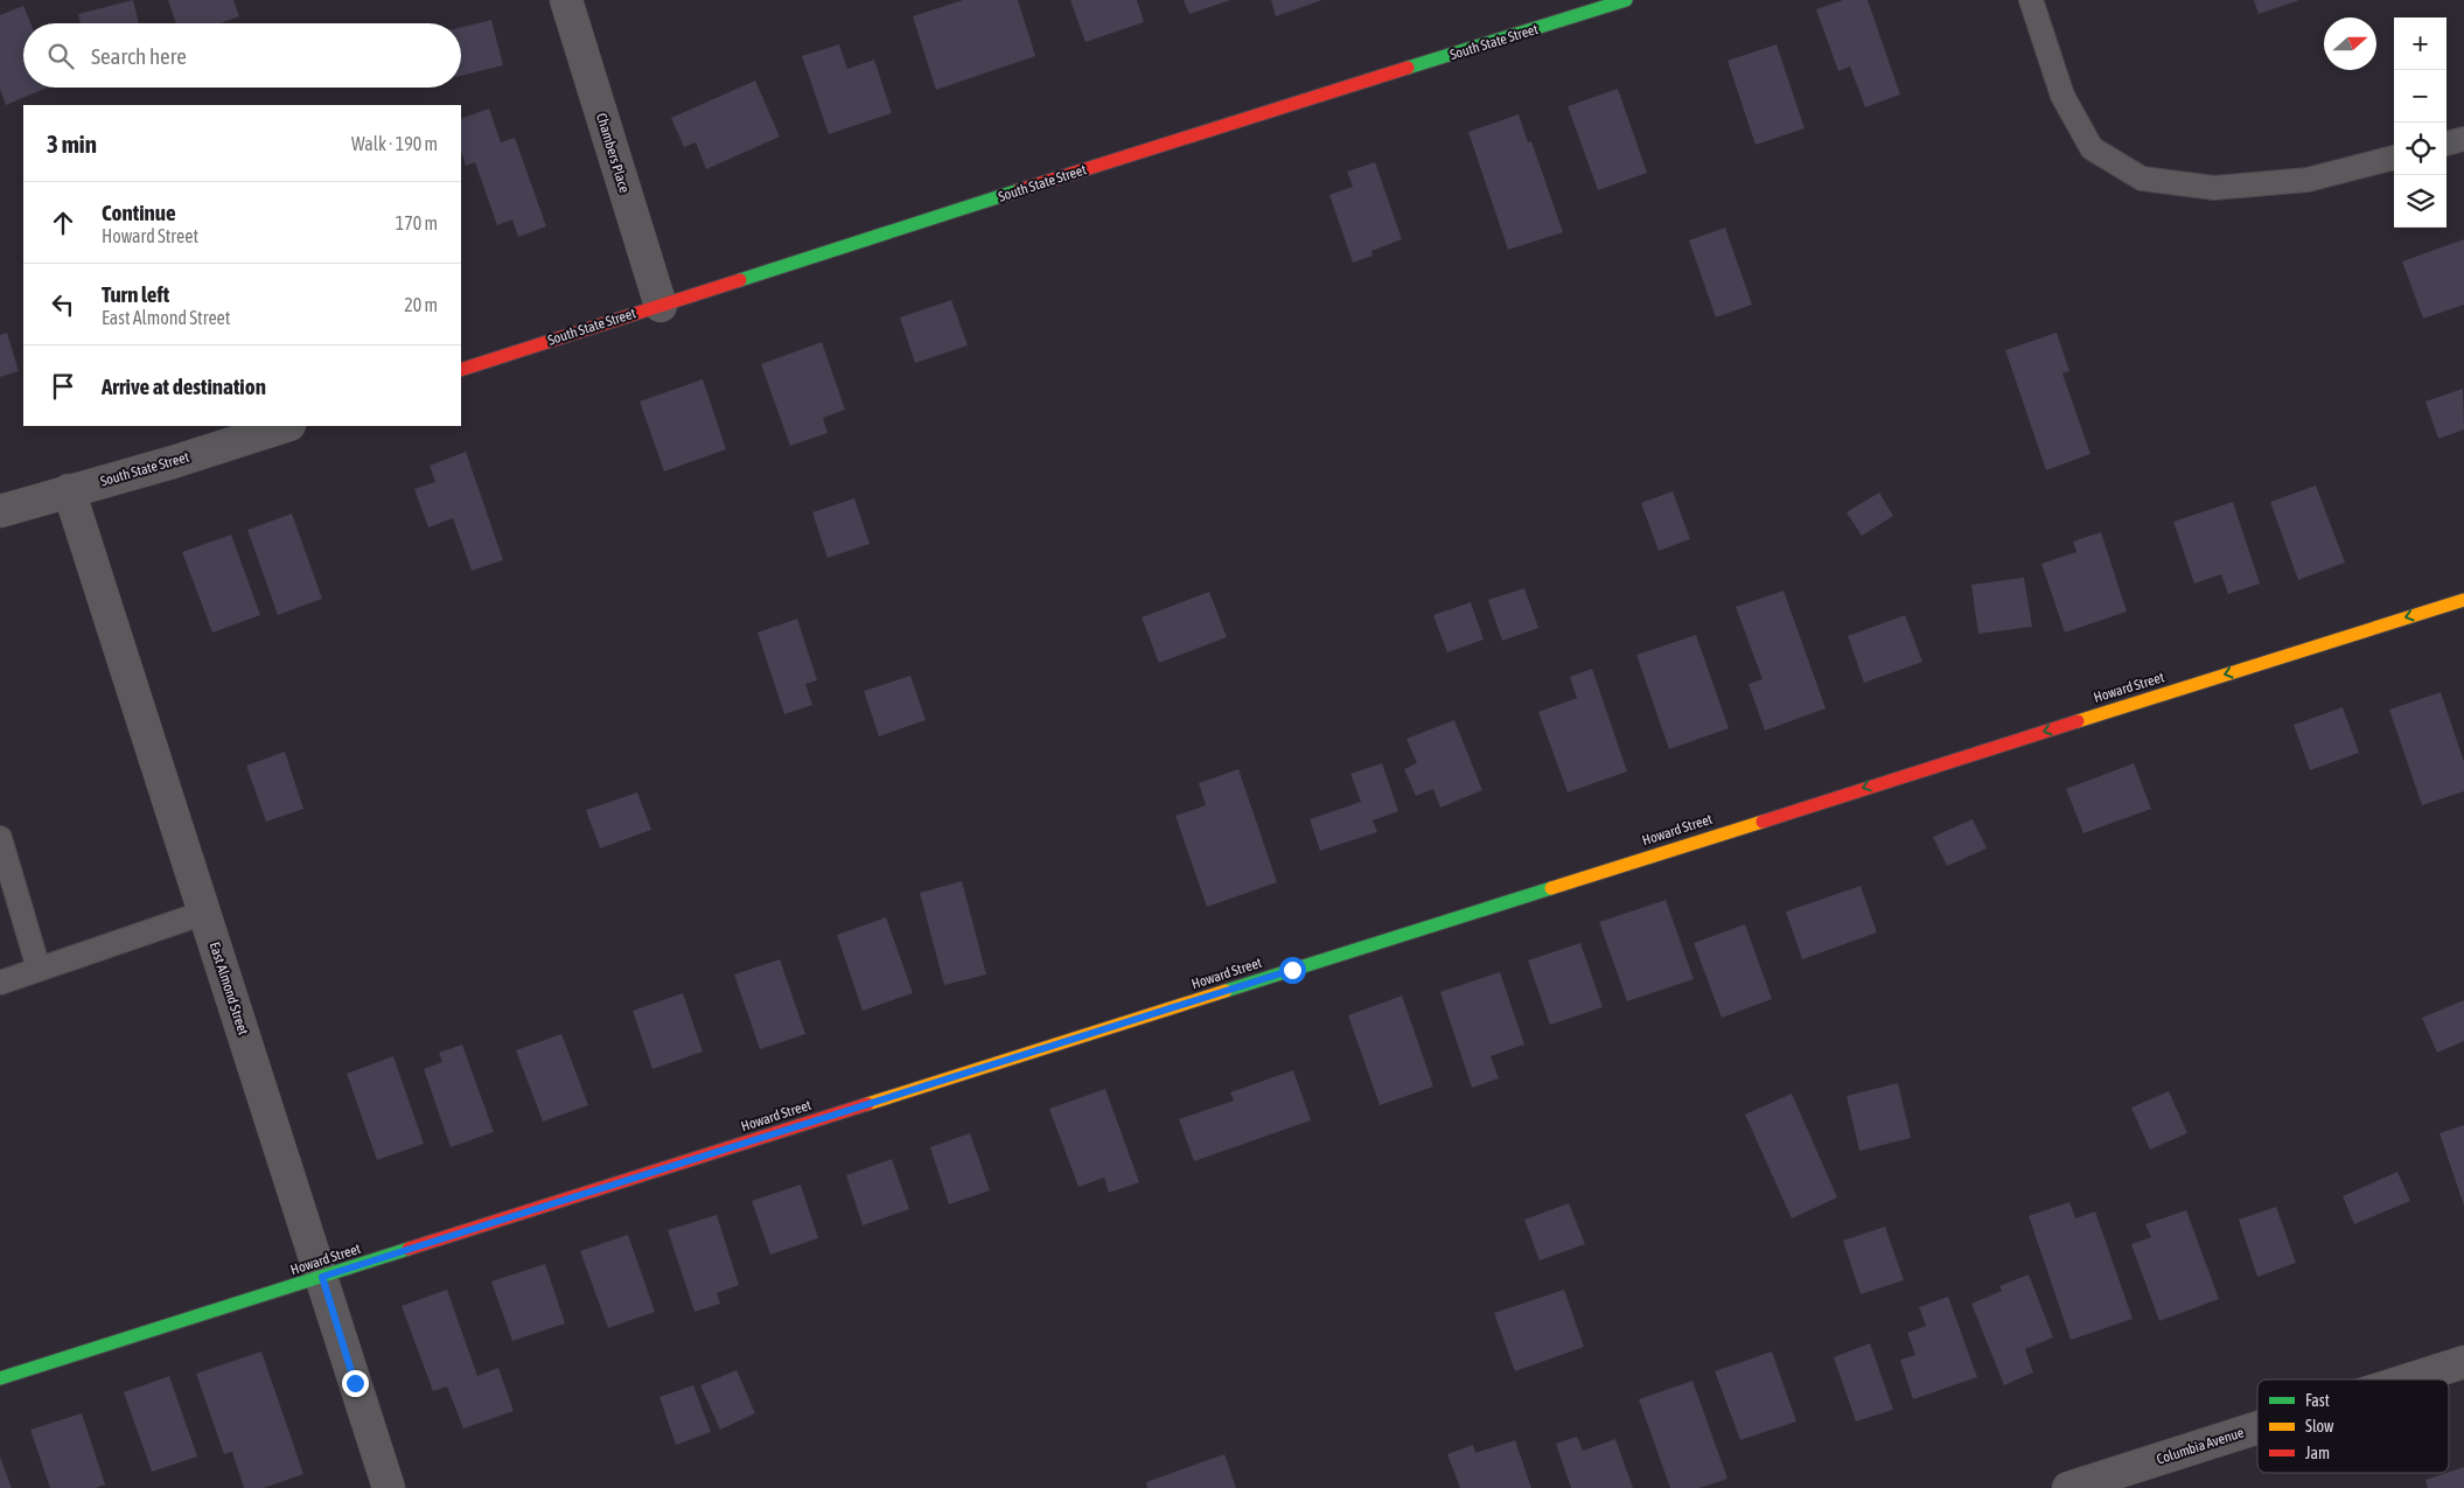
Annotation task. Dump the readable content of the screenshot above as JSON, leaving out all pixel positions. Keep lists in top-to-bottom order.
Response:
{
  "streets": {
    "street": [
      "South State Street",
      "Chambers Place",
      "Howard Street",
      "East Almond Street",
      "Columbia Avenue"
    ]
  },
  "crossings": [
    ["South State Street", "Chambers Place"],
    ["South State Street", "East Almond Street"],
    ["Howard Street", "East Almond Street"]
  ],
  "one_way": ["Howard Street"],
  "legend": ["Fast", "Slow", "Jam"],
  "north": "right",
  "page": {
    "map_buttons": ["+", "−"],
    "search": "Search here",
    "heading": ["3 min", "Walk · 190 m"],
    "list": [
      ["Continue", "Howard Street", "170 m"],
      ["Turn left", "East Almond Street", "20 m"],
      "Arrive at destination"
    ]
  }
}
